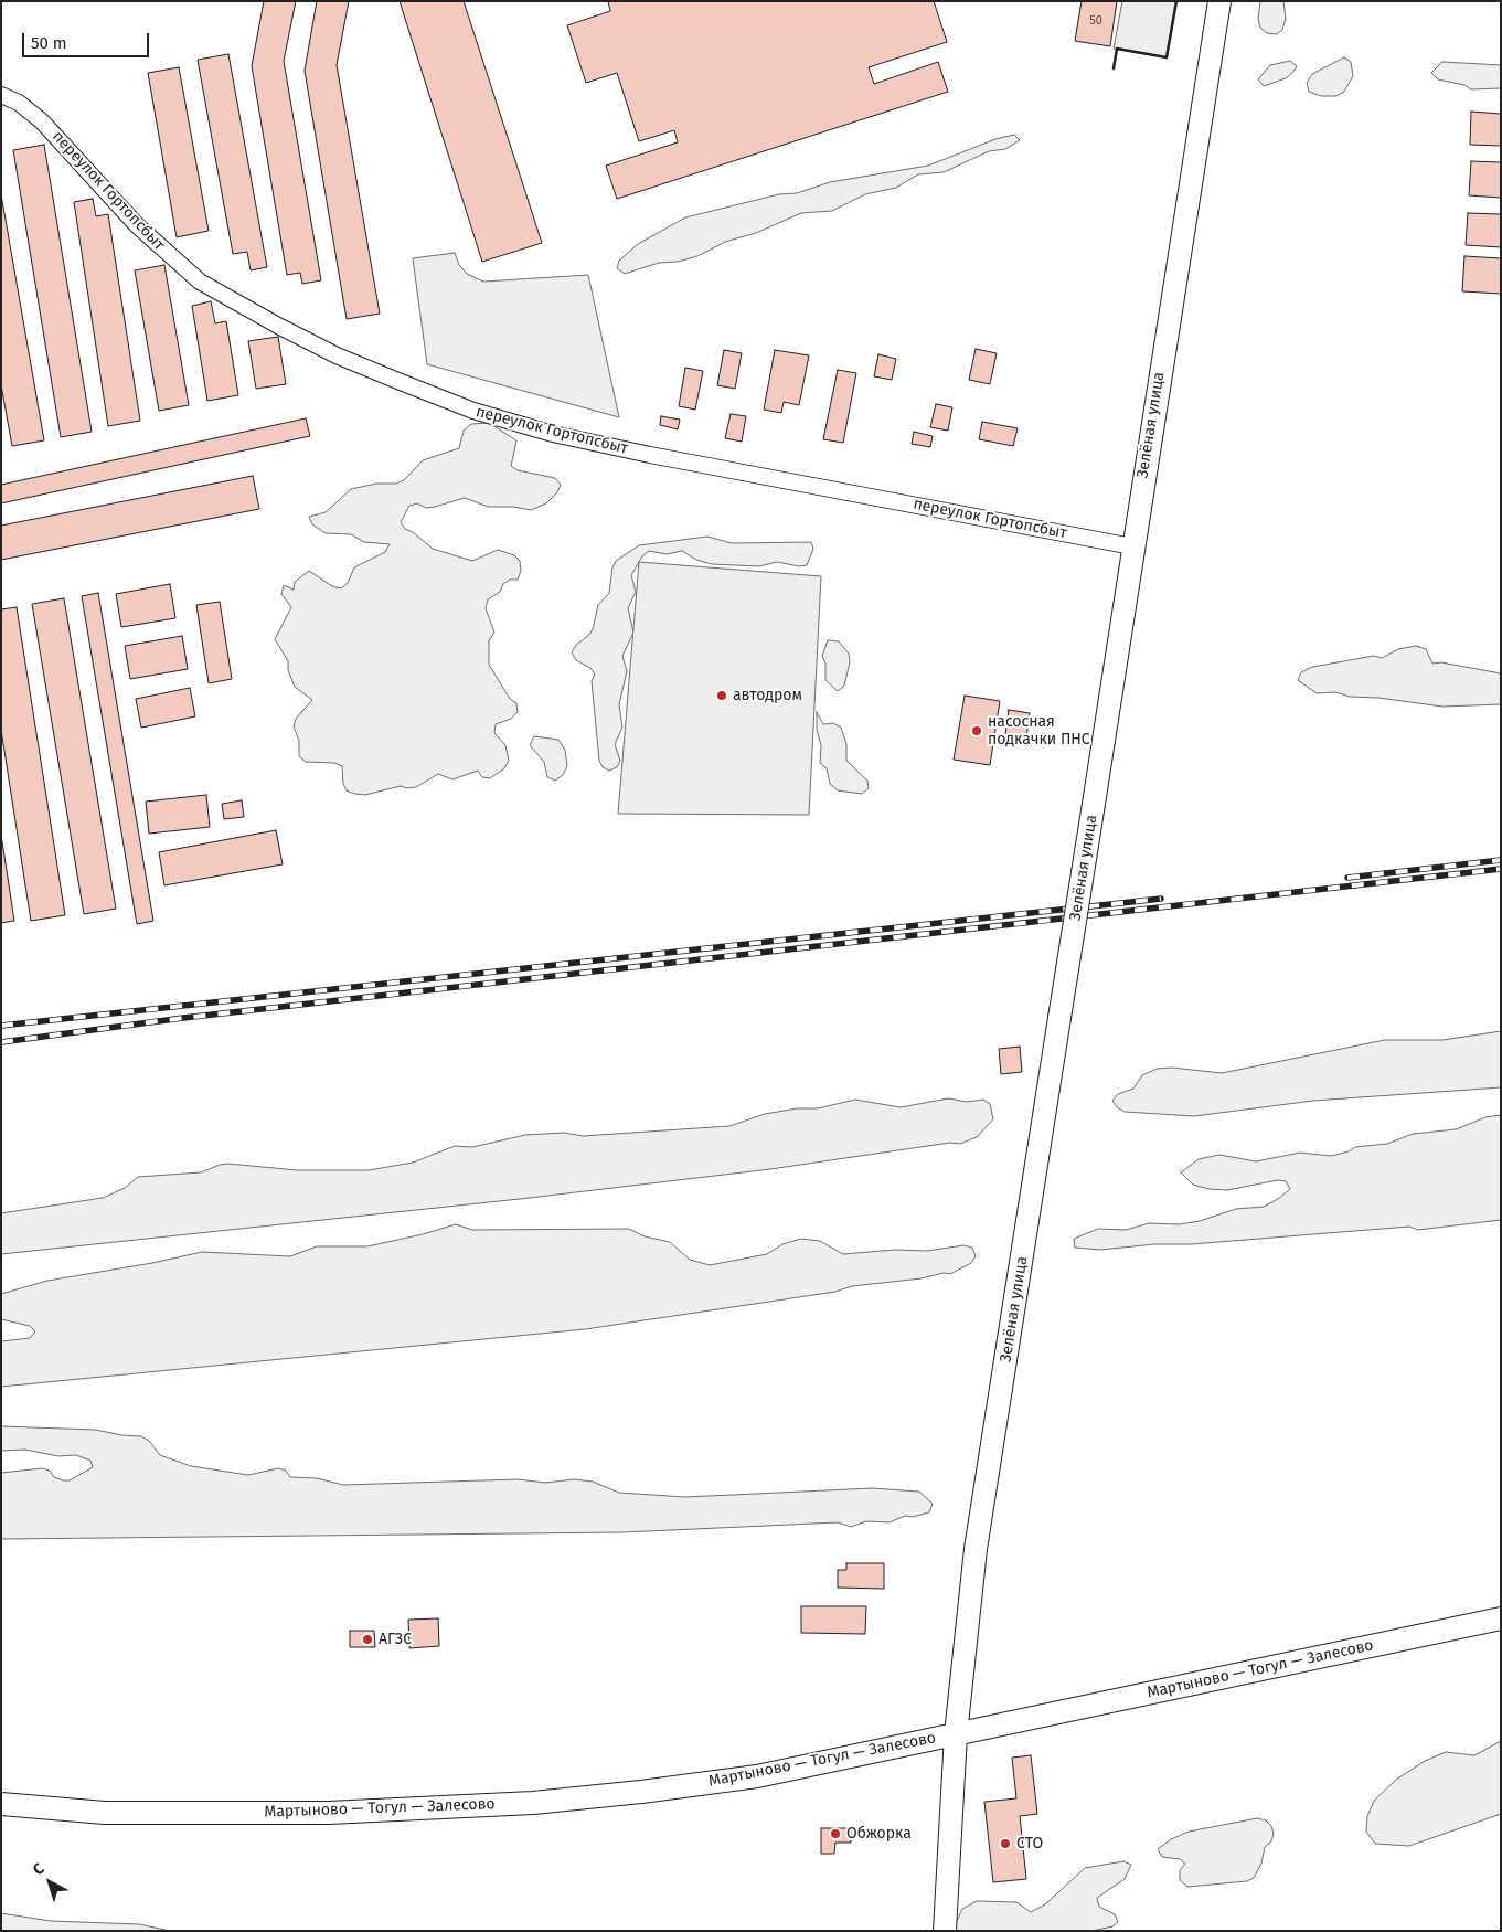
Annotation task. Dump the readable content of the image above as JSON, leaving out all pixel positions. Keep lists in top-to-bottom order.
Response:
{
  "streets": {
    "street": ["переулок Гортопсбыт", "Зелёная улица", "Мартыново — Тогул — Залесово"]
  },
  "crossings": [
    ["переулок Гортопсбыт", "Зелёная улица"],
    ["Зелёная улица", "Мартыново — Тогул — Залесово"]
  ],
  "places": [
    "автодром",
    "насосная подкачки ПНС",
    "АГЗС",
    "Обжорка",
    "СТО"
  ],
  "house_numbers": ["50"],
  "scale_bar": "50 m",
  "north": "top left"
}
